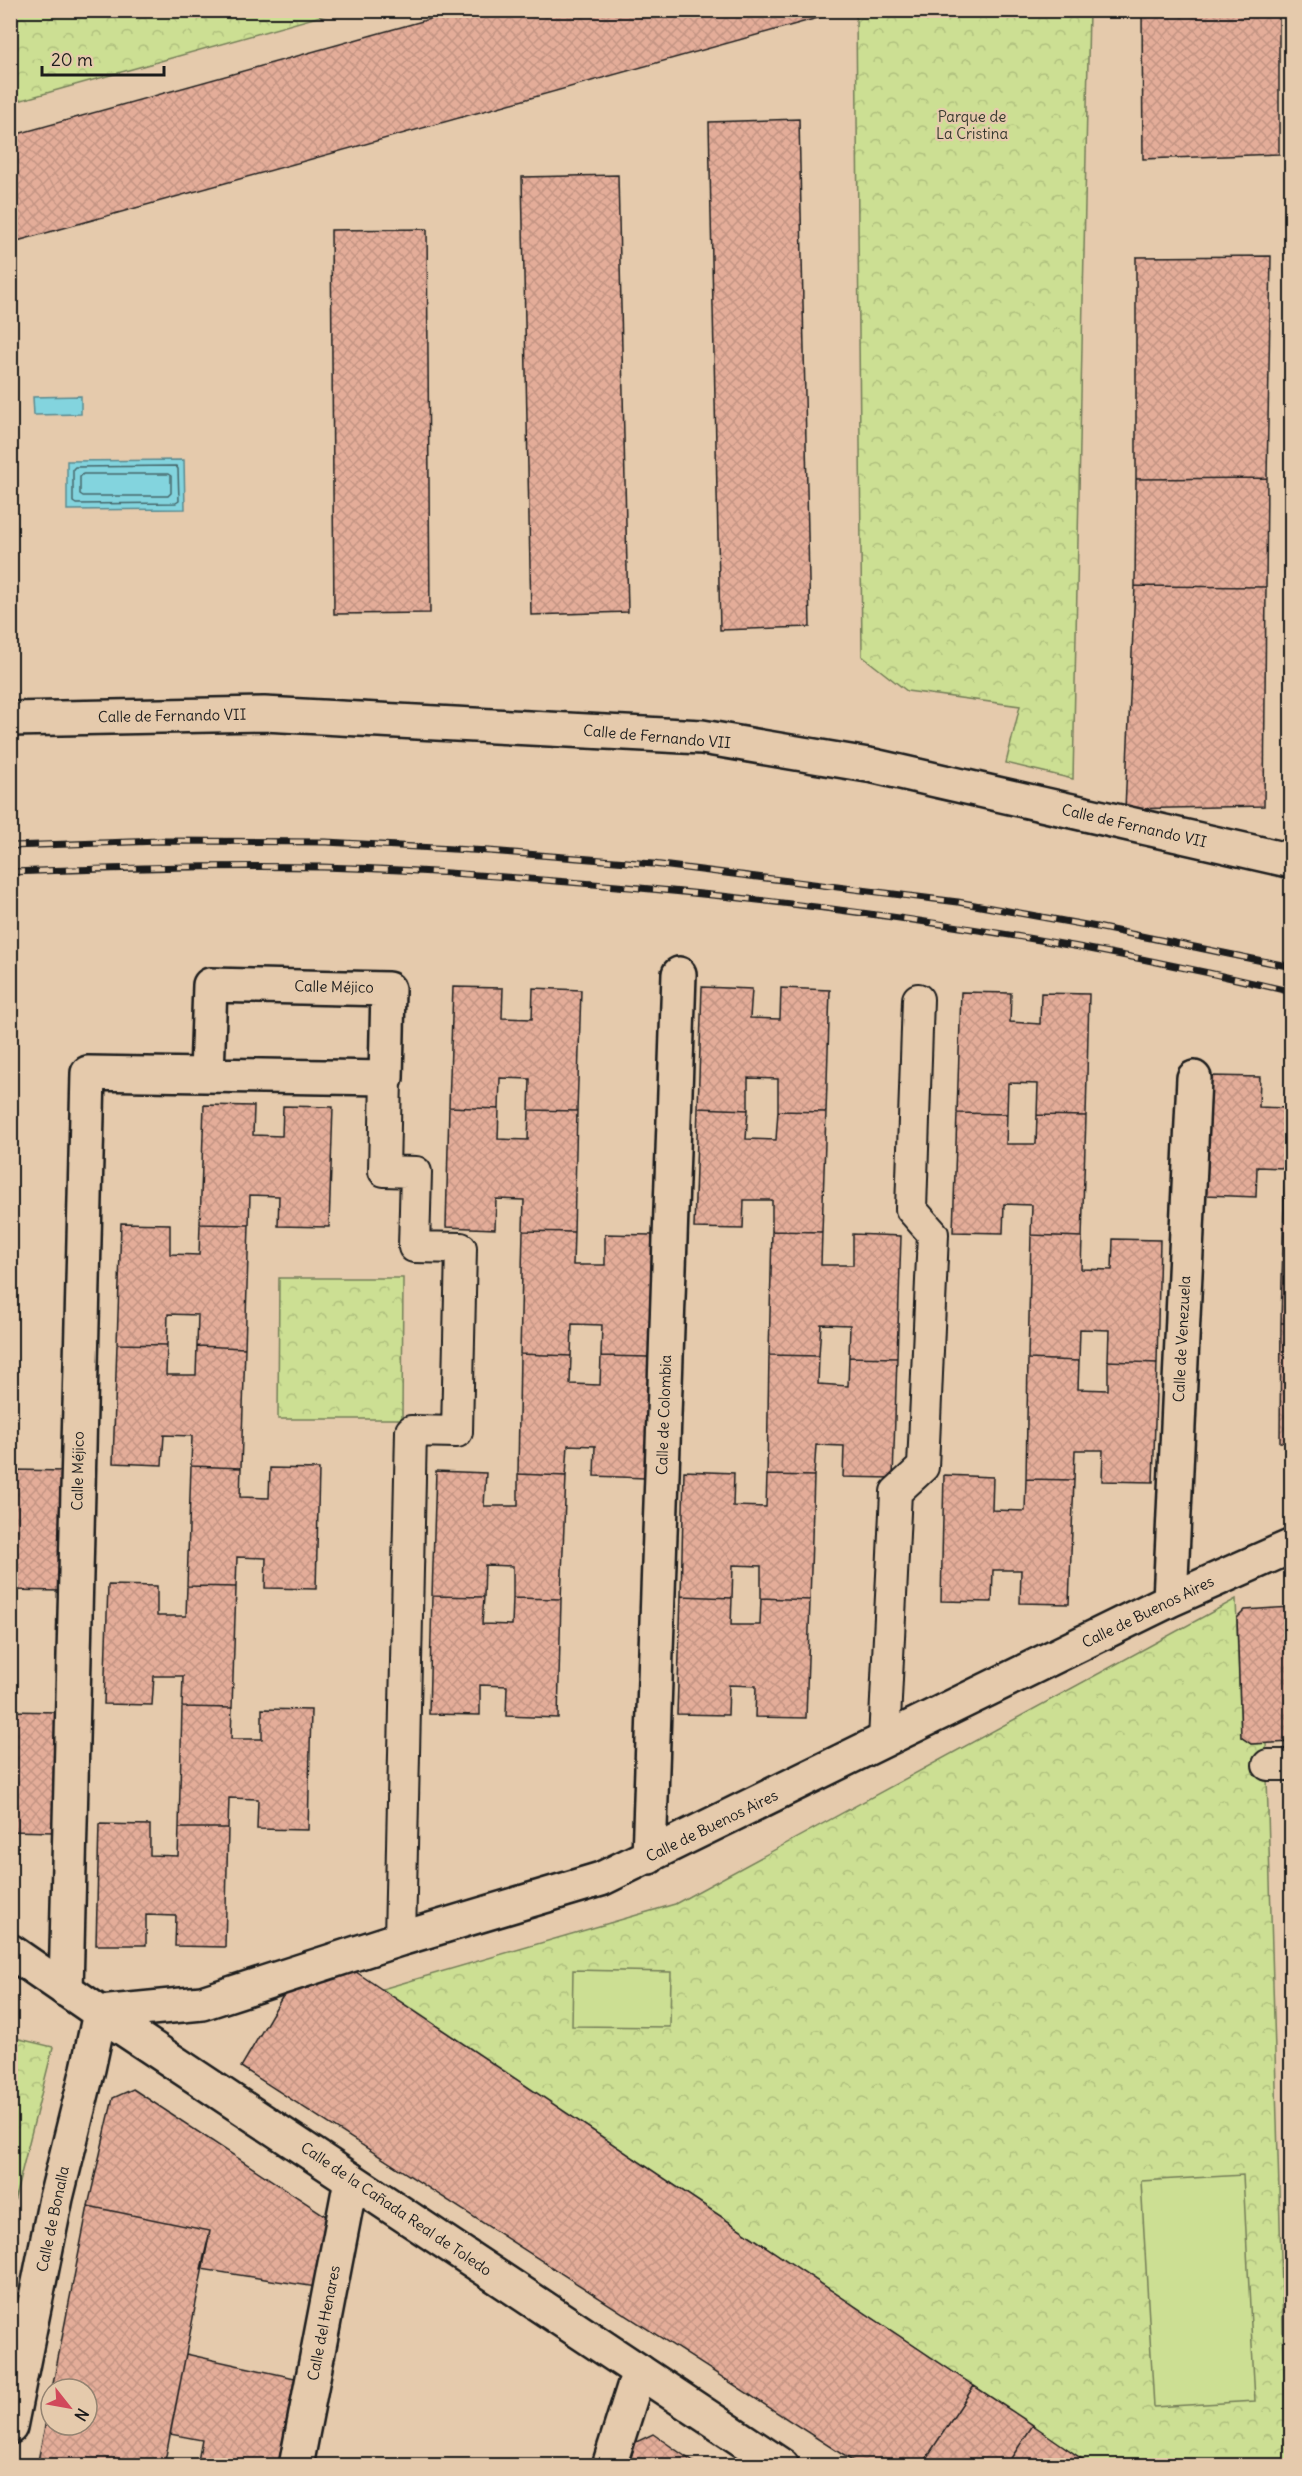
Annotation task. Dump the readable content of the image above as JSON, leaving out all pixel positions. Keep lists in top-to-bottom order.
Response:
{
  "streets": {
    "street": [
      "Calle de Fernando VII",
      "Calle Méjico",
      "Calle de Venezuela",
      "Calle de Colombia",
      "Calle de Buenos Aires",
      "Calle de la Cañada Real de Toledo",
      "Calle de Bonalla",
      "Calle del Henares"
    ]
  },
  "crossings": [
    ["Calle Méjico", "Calle de la Cañada Real de Toledo"],
    ["Calle de Venezuela", "Calle de Buenos Aires"],
    ["Calle de Colombia", "Calle de Buenos Aires"],
    ["Calle de Buenos Aires", "Calle de la Cañada Real de Toledo"],
    ["Calle de Buenos Aires", "Calle de Bonalla"],
    ["Calle de la Cañada Real de Toledo", "Calle de Bonalla"],
    ["Calle de la Cañada Real de Toledo", "Calle del Henares"]
  ],
  "parks": ["Parque de La Cristina"],
  "scale_bar": "20 m",
  "north": "bottom right"
}
